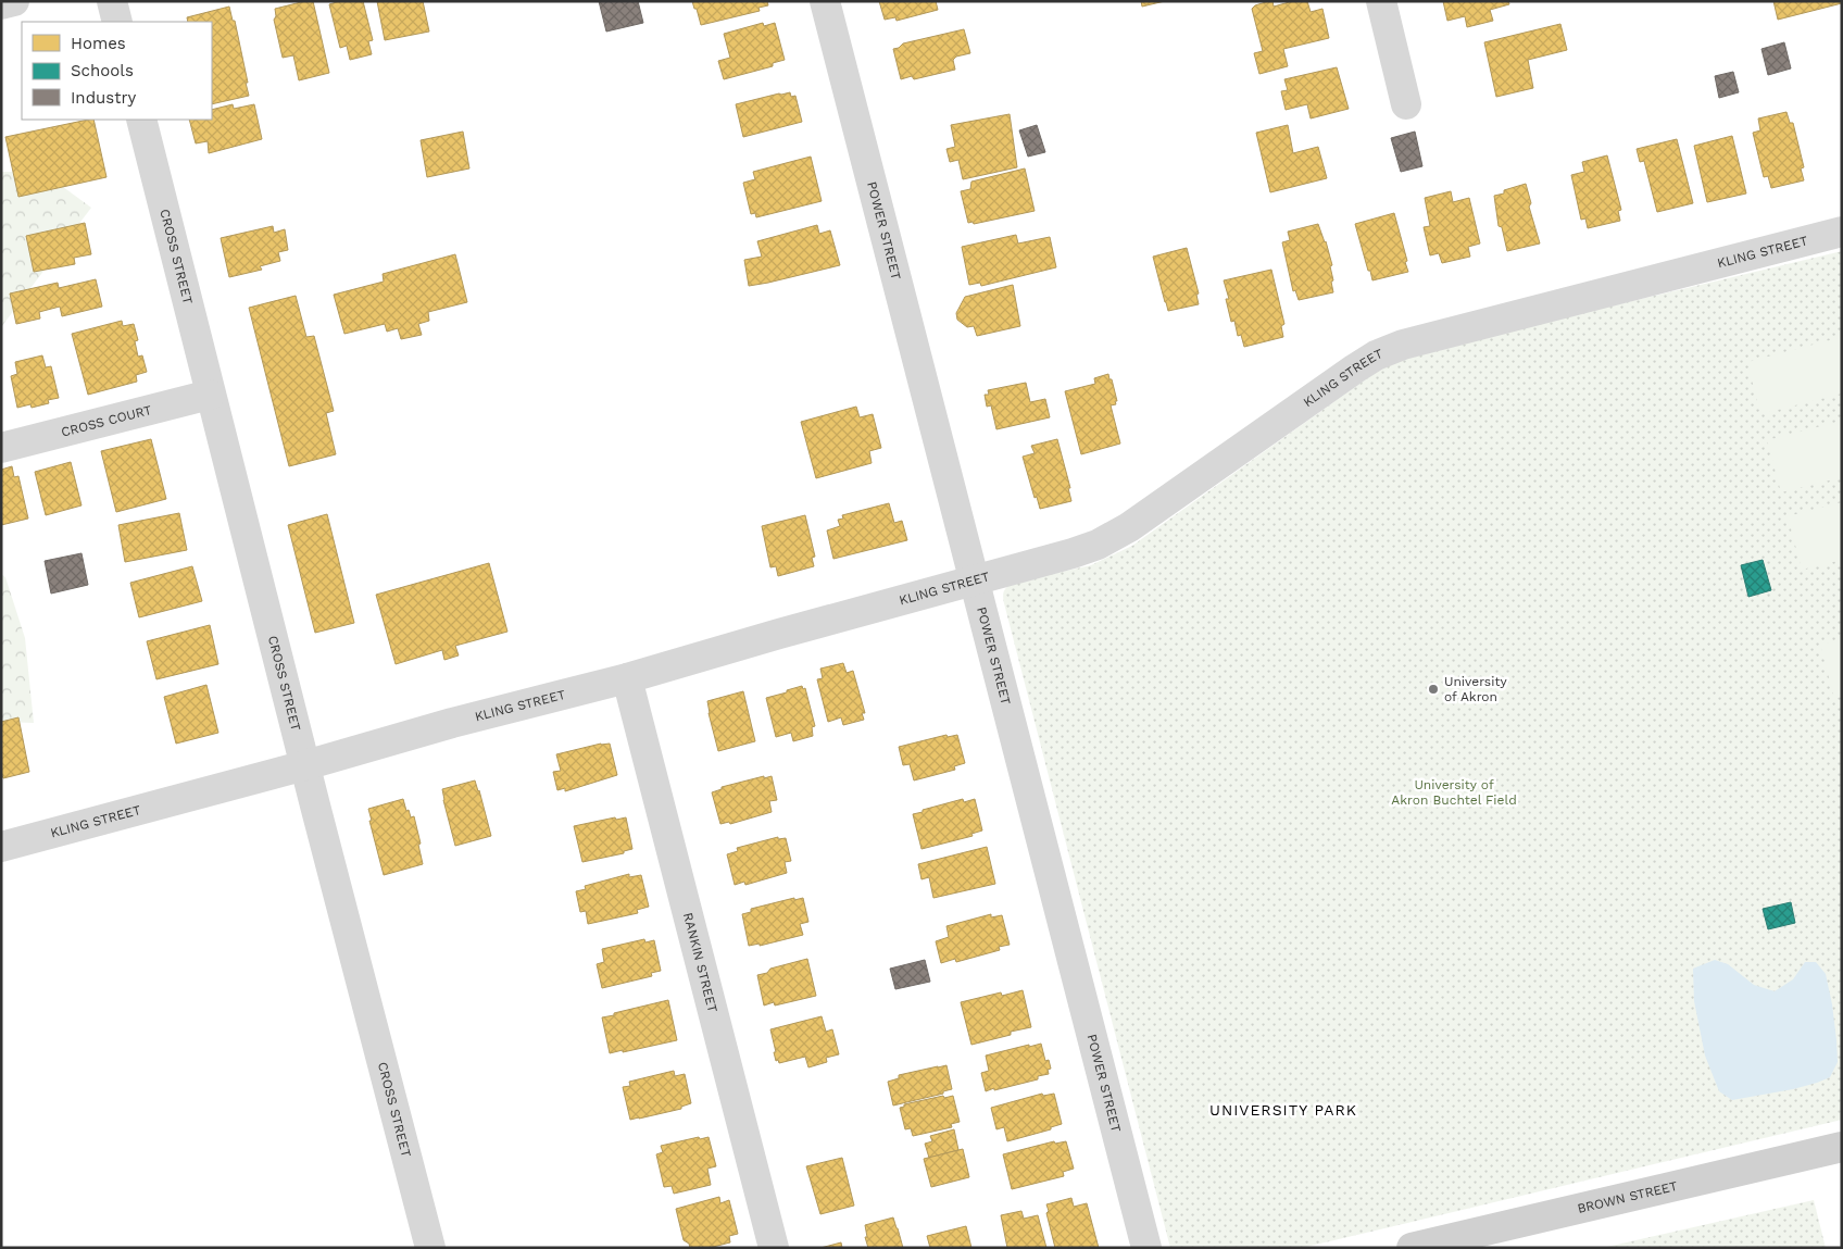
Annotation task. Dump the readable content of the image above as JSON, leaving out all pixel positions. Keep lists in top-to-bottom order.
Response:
{
  "streets": {
    "main road": ["BROWN STREET"],
    "street": [
      "POWER STREET",
      "KLING STREET",
      "CROSS STREET",
      "CROSS COURT",
      "RANKIN STREET"
    ]
  },
  "crossings": [
    ["POWER STREET", "KLING STREET"],
    ["KLING STREET", "CROSS STREET"],
    ["KLING STREET", "RANKIN STREET"],
    ["CROSS STREET", "CROSS COURT"]
  ],
  "districts": ["UNIVERSITY PARK"],
  "parks": ["University of Akron Buchtel Field"],
  "places": ["University of Akron"],
  "legend": ["Homes", "Schools", "Industry"]
}
